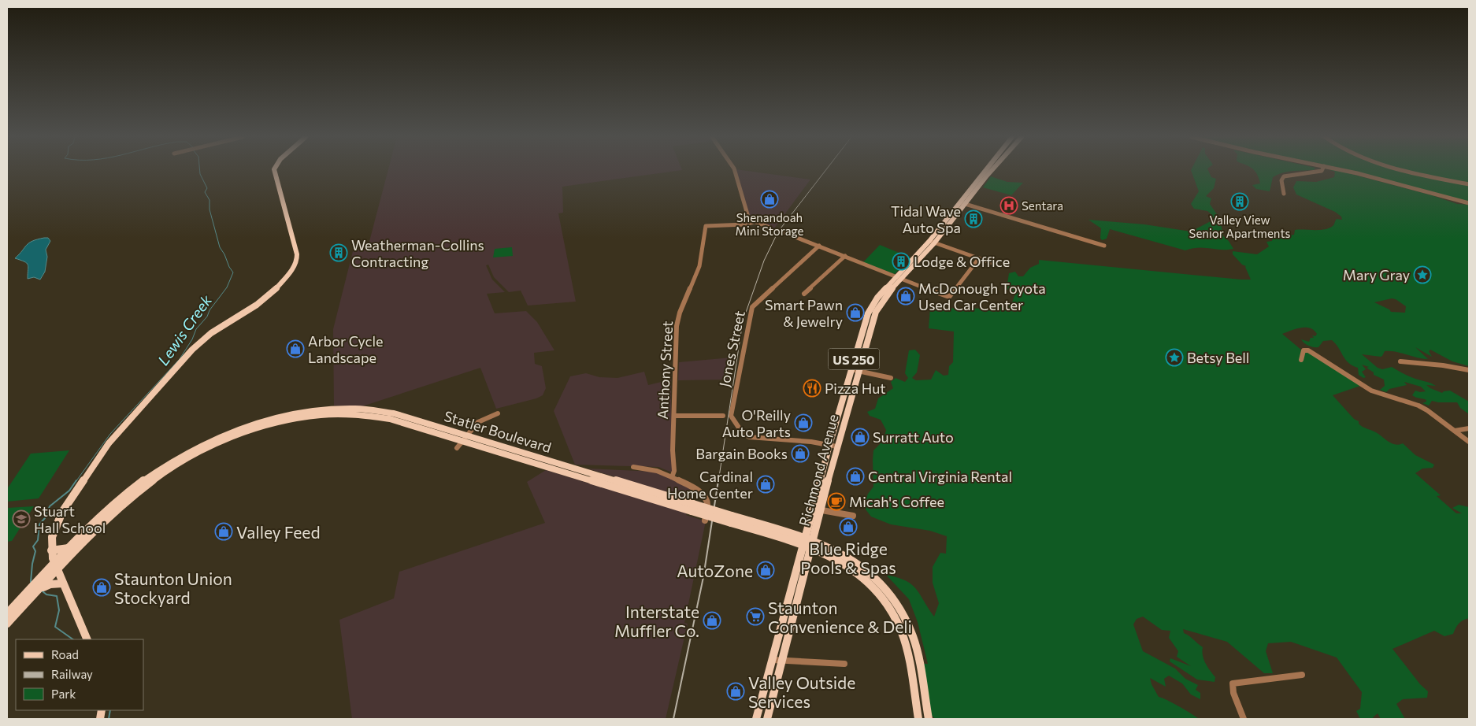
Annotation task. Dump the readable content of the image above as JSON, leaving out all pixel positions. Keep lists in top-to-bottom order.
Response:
{
  "streets": {
    "main road": ["US 250", "Statler Boulevard", "Richmond Avenue"],
    "street": ["Jones Street", "Anthony Street"]
  },
  "crossings": [
    ["Jones Street", "Richmond Avenue"],
    ["Statler Boulevard", "Richmond Avenue"]
  ],
  "water": ["Lewis Creek"],
  "places": {
    "shop": [
      "Shenandoah Mini Storage",
      "McDonough Toyota Used Car Center",
      "Smart Pawn & Jewelry",
      "Arbor Cycle Landscape",
      "O'Reilly Auto Parts",
      "Surratt Auto",
      "Bargain Books",
      "Central Virginia Rental",
      "Cardinal Home Center",
      "Blue Ridge Pools & Spas",
      "Valley Feed",
      "AutoZone",
      "Staunton Union Stockyard",
      "Interstate Muffler Co.",
      "Valley Outside Services"
    ],
    "building": [
      "Valley View Senior Apartments",
      "Tidal Wave Auto Spa",
      "Weatherman-Collins Contracting",
      "Lodge & Office"
    ],
    "hospital": ["Sentara"],
    "place": ["Mary Gray", "Betsy Bell"],
    "restaurant": ["Pizza Hut"],
    "cafe": ["Micah's Coffee"],
    "school or university": ["Stuart Hall School"],
    "supermarket": ["Staunton Convenience & Deli"]
  },
  "legend": ["Road", "Railway", "Park"]
}
